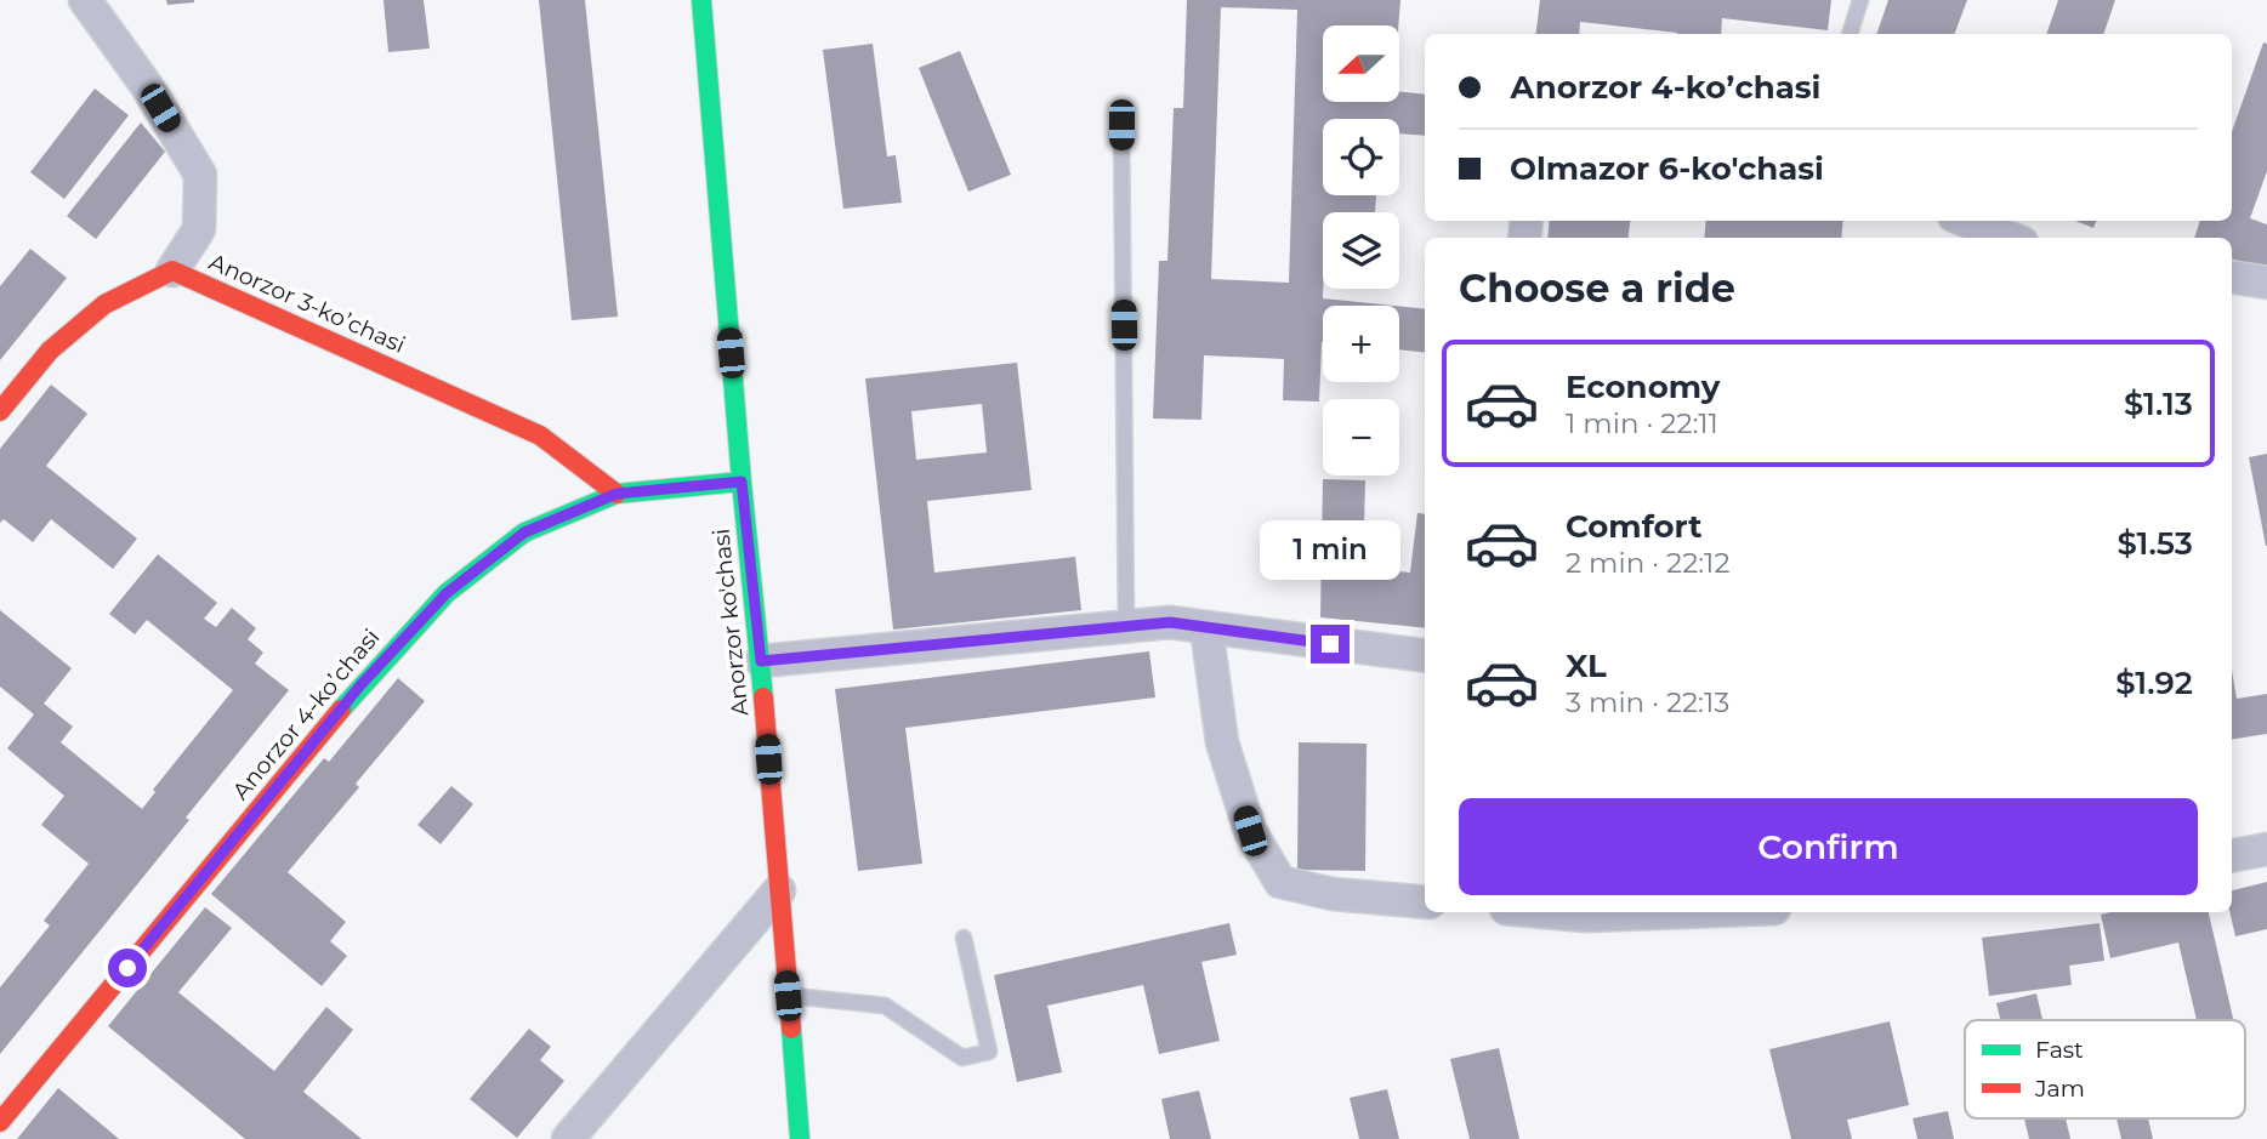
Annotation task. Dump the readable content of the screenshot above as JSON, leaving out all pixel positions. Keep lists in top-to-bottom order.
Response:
{
  "streets": {
    "street": ["Аnorzor 3-koʼchasi", "Anorzor ko'chasi", "Аnorzor 4-koʼchasi"]
  },
  "crossings": [
    ["Аnorzor 3-koʼchasi", "Аnorzor 4-koʼchasi"],
    ["Anorzor ko'chasi", "Аnorzor 4-koʼchasi"]
  ],
  "legend": ["Fast", "Jam"],
  "north": "left",
  "page": {
    "map_buttons": ["+", "−"],
    "banner": ["Аnorzor 4-koʼchasi", "Olmazor 6-ko'chasi"],
    "heading": "Choose a ride",
    "list": [
      {
        "name": "Economy",
        "note": "1 min · 22:11",
        "value": "$1.13"
      },
      {
        "name": "Comfort",
        "note": "2 min · 22:12",
        "value": "$1.53"
      },
      {
        "name": "XL",
        "note": "3 min · 22:13",
        "value": "$1.92"
      }
    ],
    "bubble": "1 min",
    "buttons": "Confirm"
  }
}
